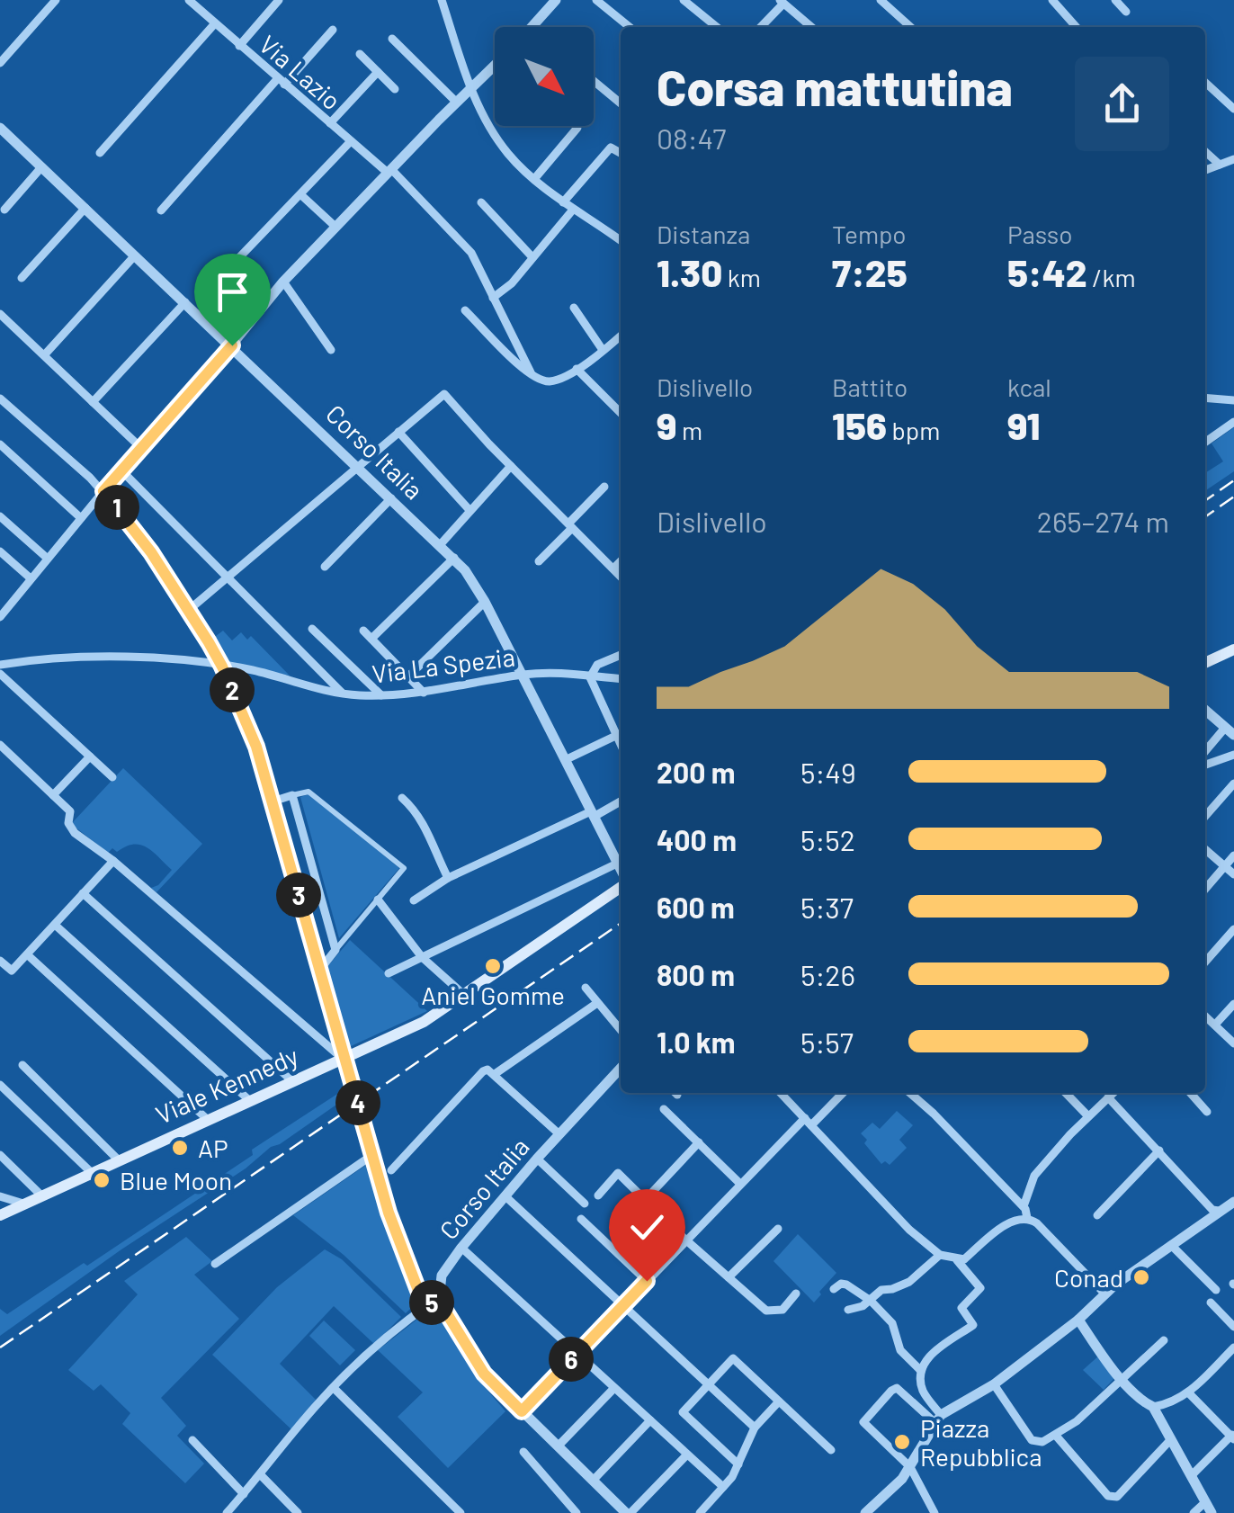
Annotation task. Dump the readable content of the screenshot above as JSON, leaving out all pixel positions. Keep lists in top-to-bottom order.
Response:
{
  "streets": {
    "main road": ["Viale Kennedy"],
    "street": ["Via Lazio", "Corso Italia", "Via La Spezia"]
  },
  "crossings": [
    ["Corso Italia", "Via La Spezia"]
  ],
  "places": [
    "Aniel Gomme",
    "AP",
    "Blue Moon",
    "Conad",
    "Piazza Repubblica"
  ],
  "north": "bottom right",
  "page": {
    "heading": ["Corsa mattutina", "08:47"],
    "stats": [
      ["Distanza", "1.30 km"],
      ["Tempo", "7:25"],
      ["Passo", "5:42 /km"],
      ["Dislivello", "9 m"],
      ["Battito", "156 bpm"],
      ["kcal", "91"]
    ],
    "pins": [
      "1",
      "2",
      "3",
      "4",
      "5",
      "6"
    ],
    "chart": ["Dislivello", "265–274 m"],
    "list": [
      {
        "name": "200 m",
        "note": "5:49"
      },
      {
        "name": "400 m",
        "note": "5:52"
      },
      {
        "name": "600 m",
        "note": "5:37"
      },
      {
        "name": "800 m",
        "note": "5:26"
      },
      {
        "name": "1.0 km",
        "note": "5:57"
      }
    ]
  }
}
